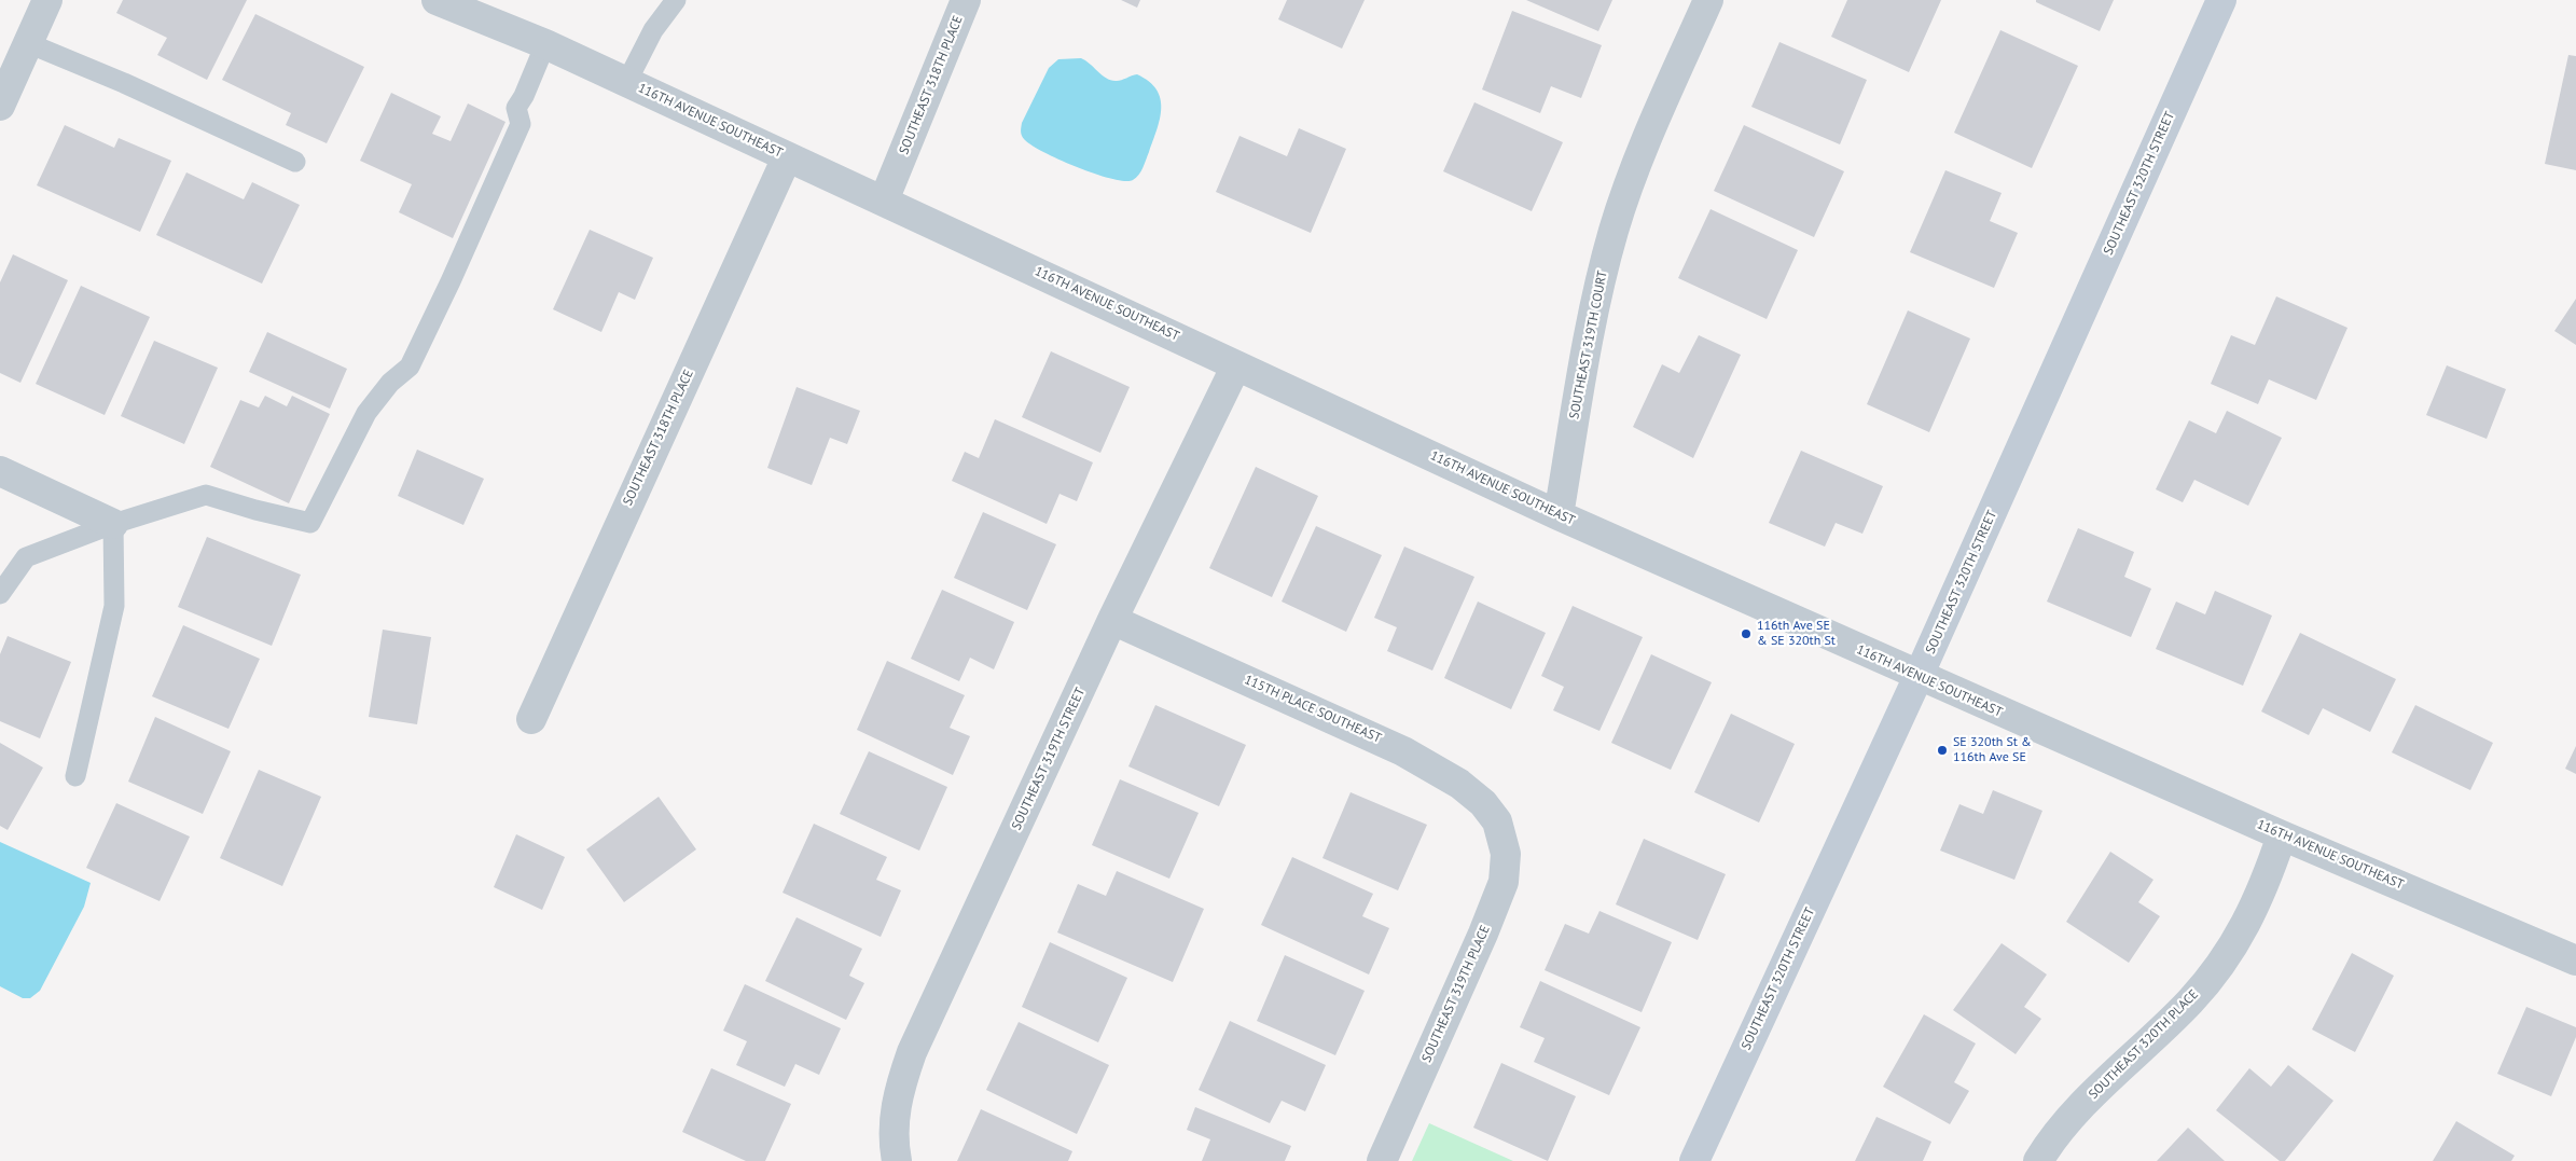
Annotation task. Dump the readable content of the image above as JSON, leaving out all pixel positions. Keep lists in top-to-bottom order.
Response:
{
  "streets": {
    "street": [
      "SOUTHEAST 318TH PLACE",
      "116TH AVENUE SOUTHEAST",
      "SOUTHEAST 320TH STREET",
      "SOUTHEAST 319TH COURT",
      "115TH PLACE SOUTHEAST",
      "SOUTHEAST 319TH STREET",
      "SOUTHEAST 319TH PLACE",
      "SOUTHEAST 320TH PLACE"
    ]
  },
  "crossings": [
    ["SOUTHEAST 318TH PLACE", "116TH AVENUE SOUTHEAST"],
    ["116TH AVENUE SOUTHEAST", "SOUTHEAST 320TH STREET"],
    ["116TH AVENUE SOUTHEAST", "SOUTHEAST 319TH COURT"],
    ["116TH AVENUE SOUTHEAST", "SOUTHEAST 319TH STREET"],
    ["116TH AVENUE SOUTHEAST", "SOUTHEAST 320TH PLACE"],
    ["115TH PLACE SOUTHEAST", "SOUTHEAST 319TH STREET"],
    ["115TH PLACE SOUTHEAST", "SOUTHEAST 319TH PLACE"]
  ],
  "places": ["116th Ave SE & SE 320th St", "SE 320th St & 116th Ave SE"]
}
